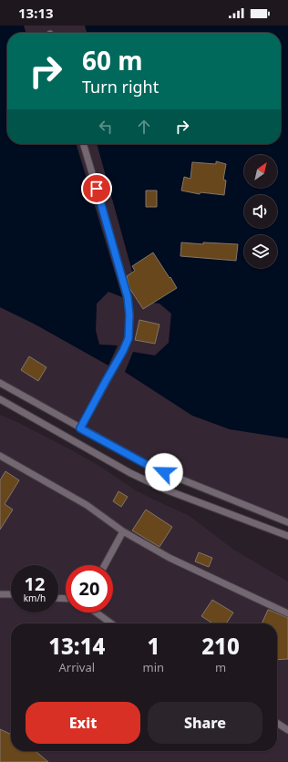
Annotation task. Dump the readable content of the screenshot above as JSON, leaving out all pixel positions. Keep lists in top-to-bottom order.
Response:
{
  "north": "top right",
  "page": {
    "status": "13:13",
    "turn": ["60 m", "Turn right"],
    "speed": "12 km/h",
    "limit": "20",
    "eta": [
      "13:14",
      "Arrival",
      "1",
      "min",
      "210",
      "m"
    ],
    "buttons": ["Exit", "Share"]
  }
}
